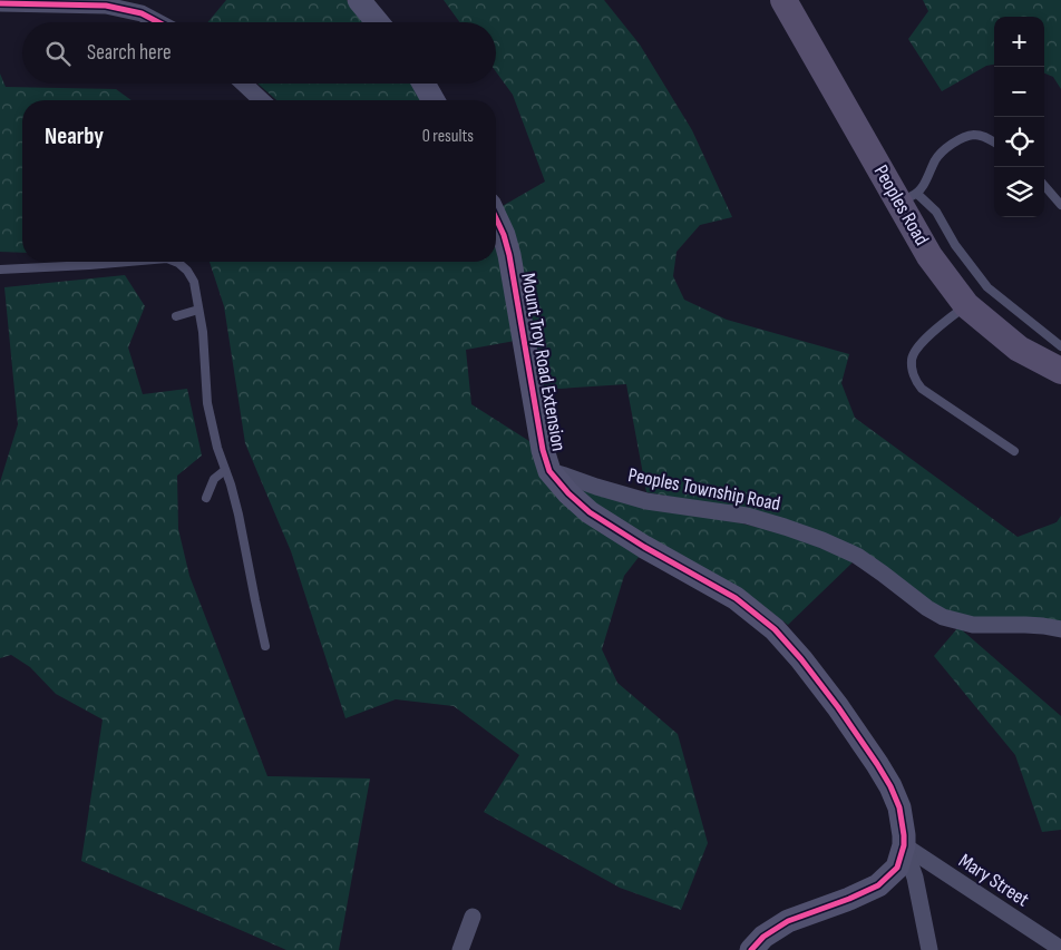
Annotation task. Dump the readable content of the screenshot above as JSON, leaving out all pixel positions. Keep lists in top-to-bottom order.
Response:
{
  "streets": {
    "main road": ["Peoples Road"],
    "street": ["Mount Troy Road Extension", "Peoples Township Road", "Mary Street"]
  },
  "crossings": [
    ["Mount Troy Road Extension", "Peoples Township Road"],
    ["Mount Troy Road Extension", "Mary Street"]
  ],
  "page": {
    "map_buttons": ["+", "−"],
    "search": "Search here",
    "heading": ["Nearby", "0 results"]
  }
}
